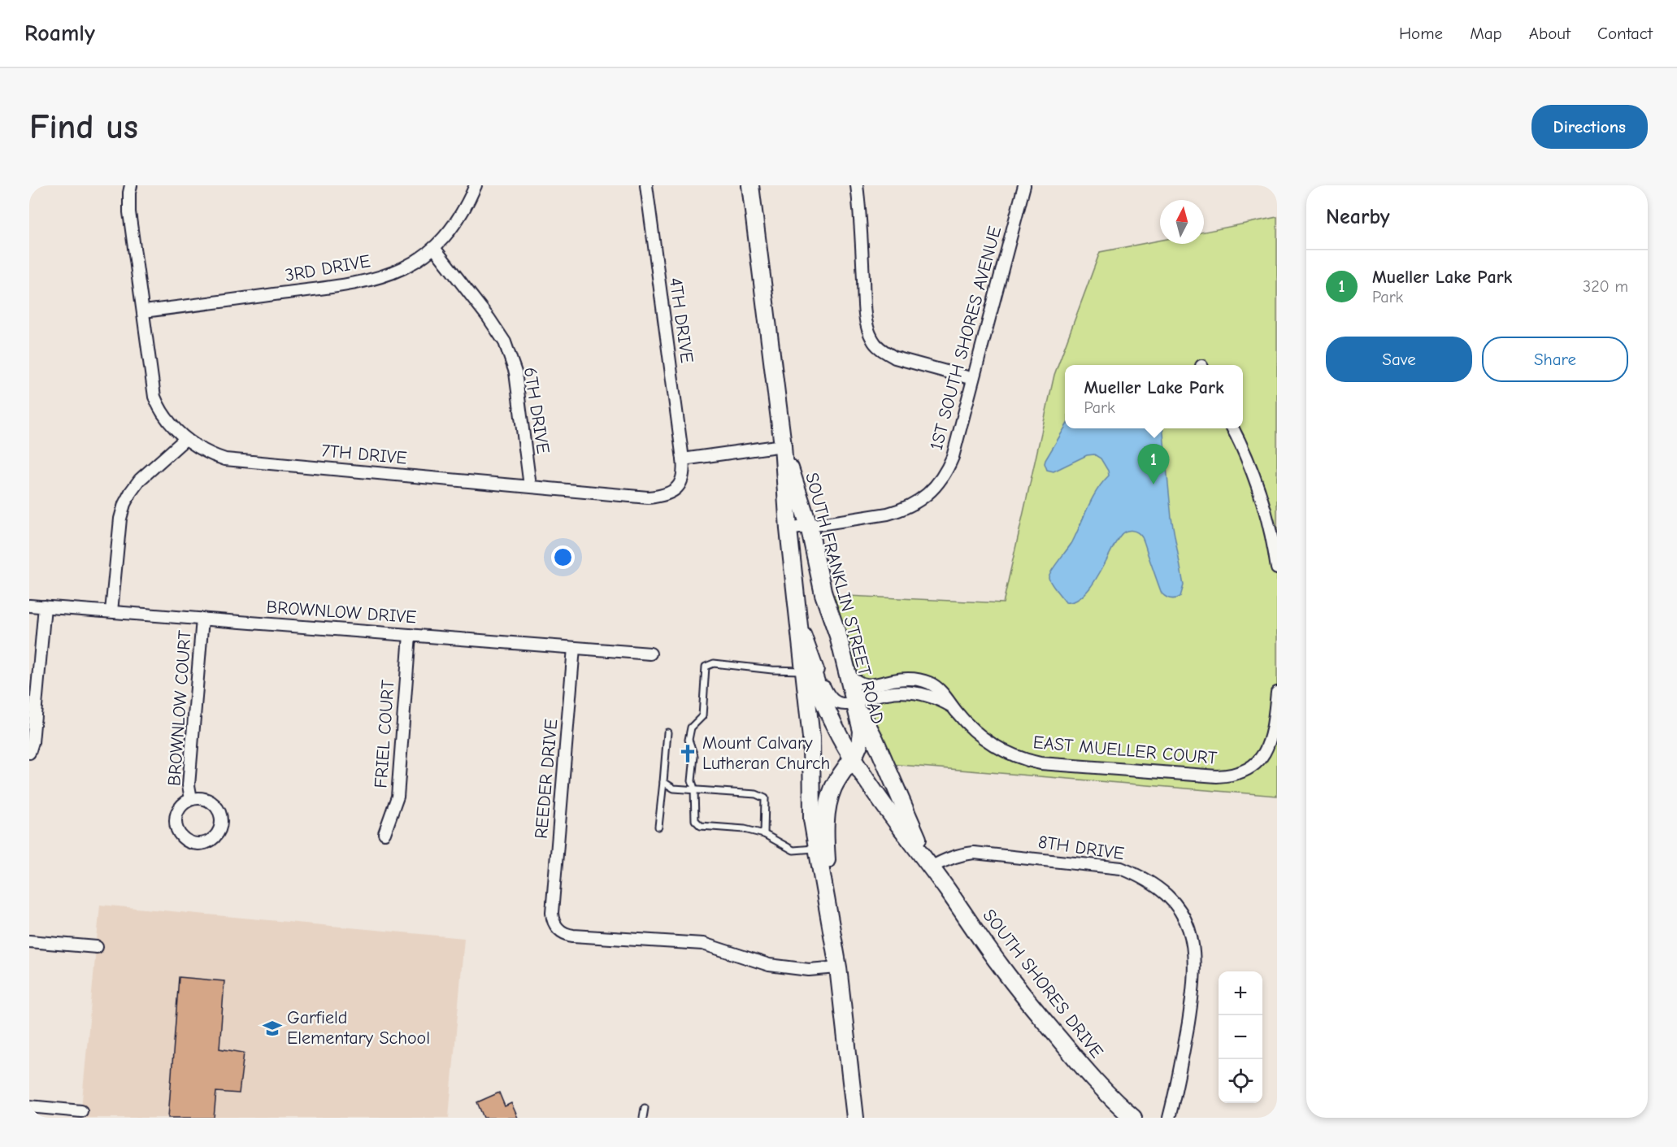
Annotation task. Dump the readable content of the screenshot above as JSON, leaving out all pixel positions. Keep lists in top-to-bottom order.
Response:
{
  "streets": {
    "street": [
      "3RD DRIVE",
      "4TH DRIVE",
      "1ST SOUTH SHORES AVENUE",
      "6TH DRIVE",
      "7TH DRIVE",
      "SOUTH FRANKLIN STREET ROAD",
      "BROWNLOW DRIVE",
      "BROWNLOW COURT",
      "FRIEL COURT",
      "EAST MUELLER COURT",
      "REEDER DRIVE",
      "8TH DRIVE",
      "SOUTH SHORES DRIVE"
    ]
  },
  "crossings": [
    ["3RD DRIVE", "6TH DRIVE"],
    ["3RD DRIVE", "7TH DRIVE"],
    ["4TH DRIVE", "7TH DRIVE"],
    ["1ST SOUTH SHORES AVENUE", "SOUTH FRANKLIN STREET ROAD"],
    ["6TH DRIVE", "7TH DRIVE"],
    ["SOUTH FRANKLIN STREET ROAD", "EAST MUELLER COURT"],
    ["SOUTH FRANKLIN STREET ROAD", "REEDER DRIVE"],
    ["SOUTH FRANKLIN STREET ROAD", "SOUTH SHORES DRIVE"],
    ["BROWNLOW DRIVE", "BROWNLOW COURT"],
    ["BROWNLOW DRIVE", "FRIEL COURT"],
    ["BROWNLOW DRIVE", "REEDER DRIVE"],
    ["EAST MUELLER COURT", "SOUTH SHORES DRIVE"],
    ["8TH DRIVE", "SOUTH SHORES DRIVE"]
  ],
  "places": {
    "church": ["Mount Calvary Lutheran Church"],
    "school or university": ["Garfield Elementary School"]
  },
  "north": "top",
  "page": {
    "header": "Roamly",
    "nav": [
      "Home",
      "Map",
      "About",
      "Contact"
    ],
    "buttons": [
      "Directions",
      ["Save", "Share"]
    ],
    "title": "Find us",
    "heading": "Nearby",
    "list": [
      {
        "mark": "1",
        "name": "Mueller Lake Park",
        "note": "Park",
        "value": "320 m"
      }
    ],
    "popup": ["Mueller Lake Park", "Park"],
    "pins": "1",
    "map_buttons": ["+", "−"]
  }
}
